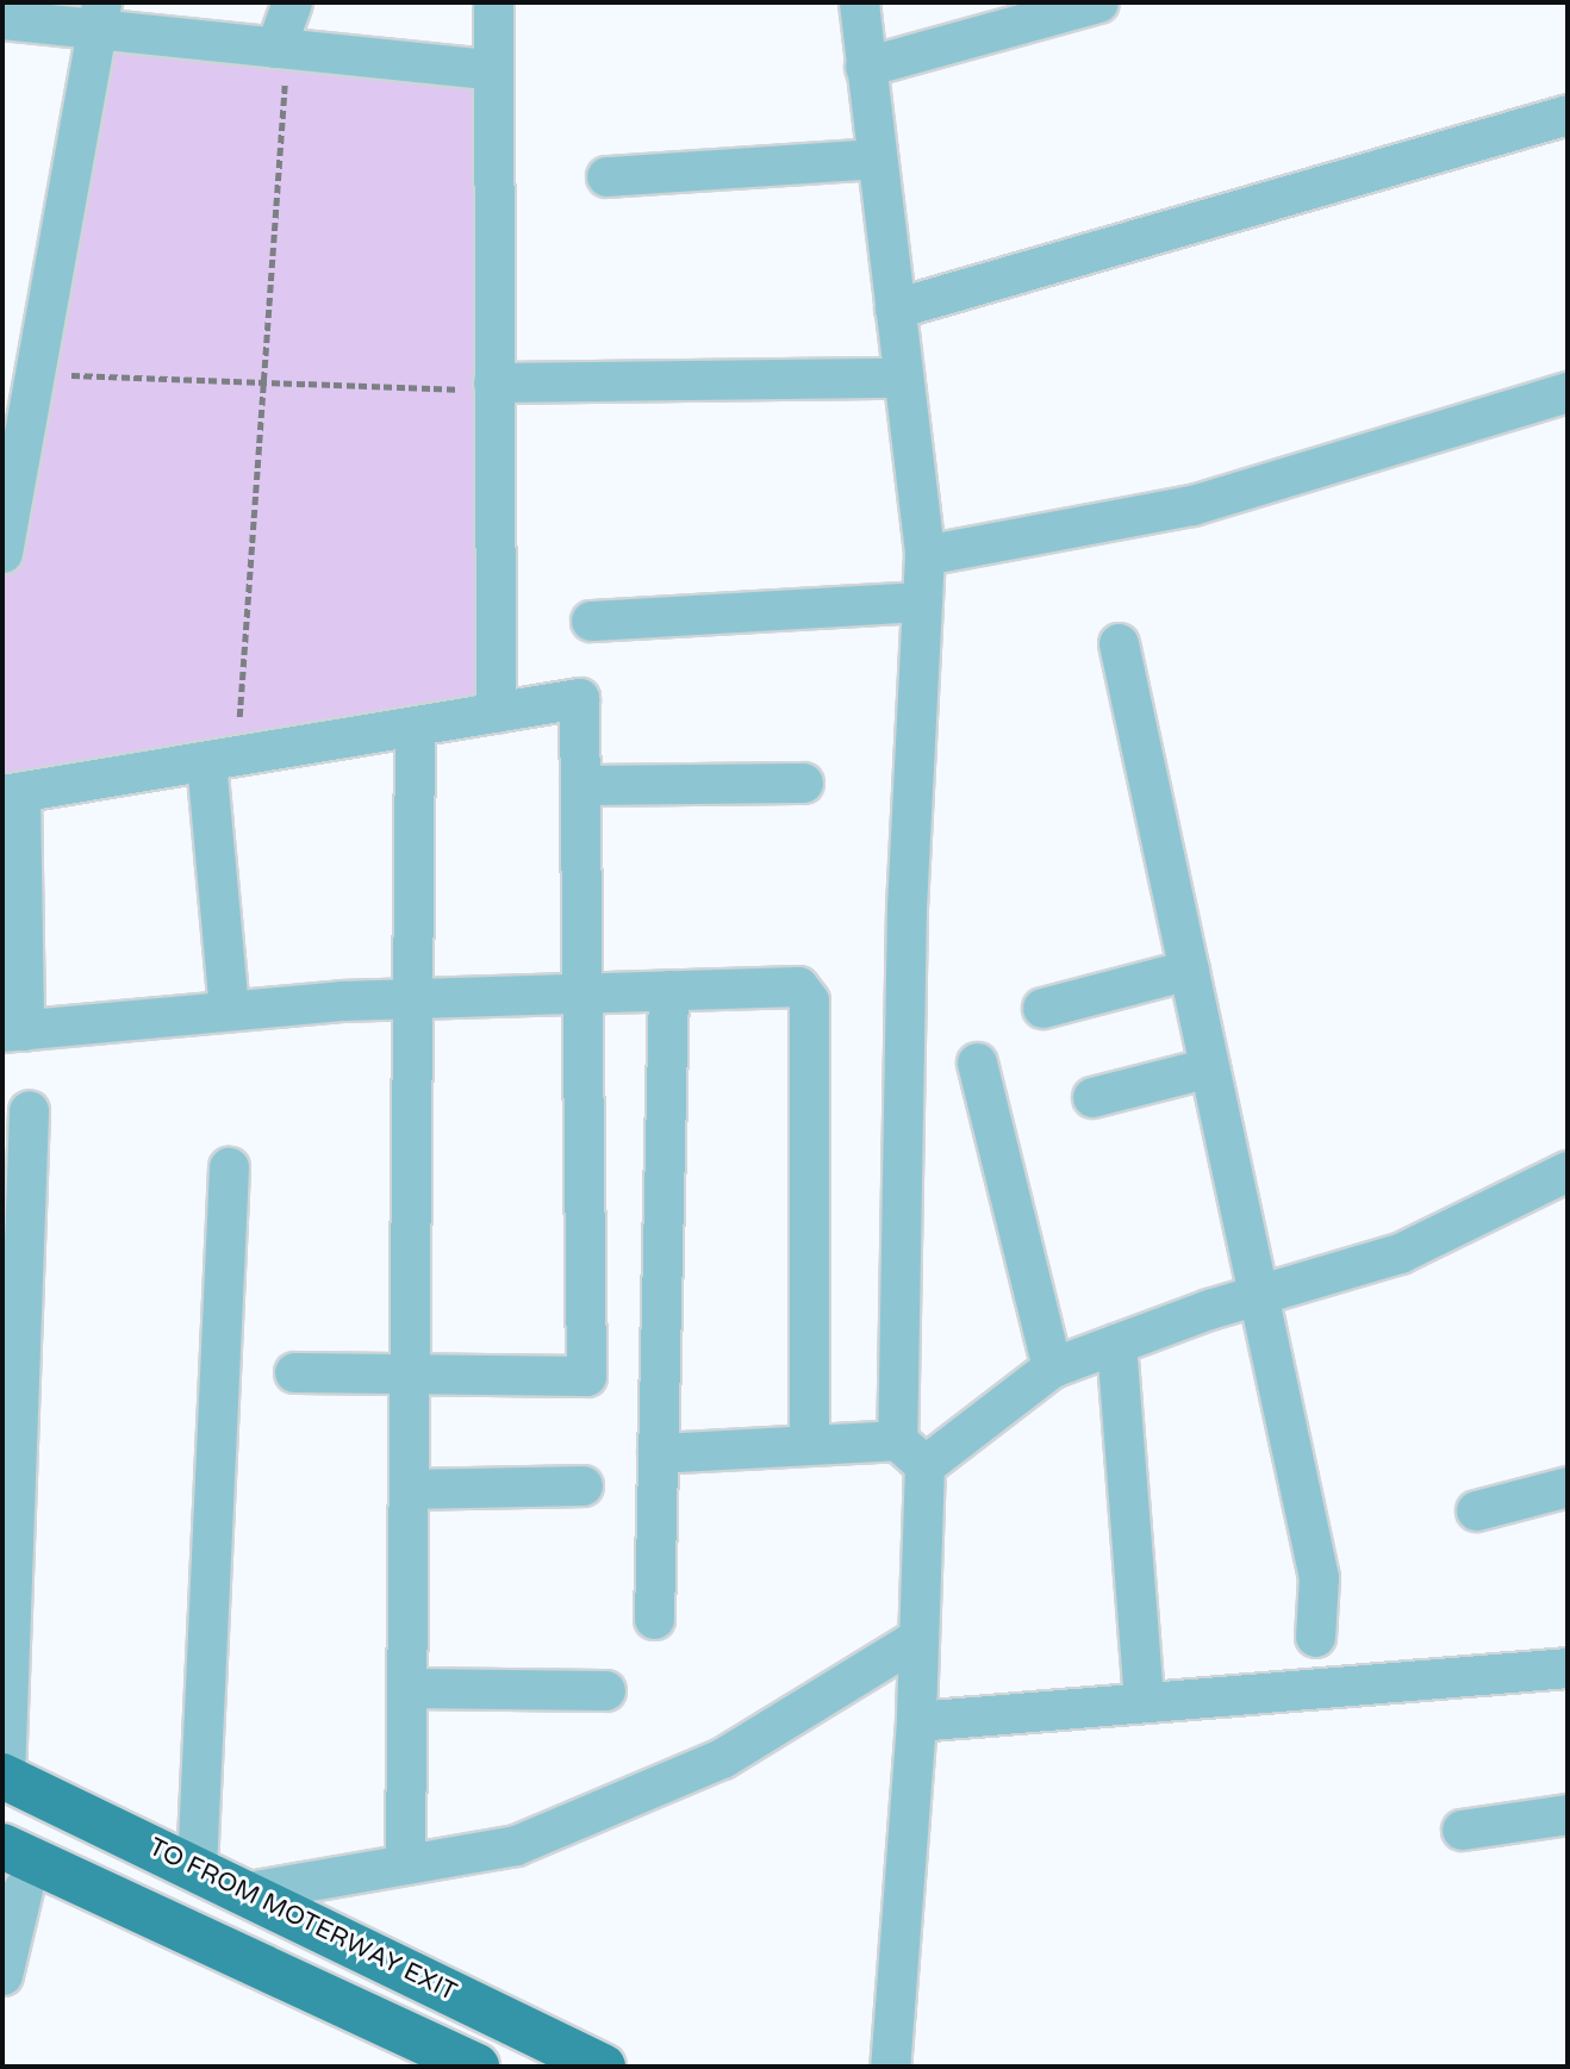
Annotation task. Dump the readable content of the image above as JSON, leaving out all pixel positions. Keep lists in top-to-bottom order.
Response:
{
  "streets": {
    "main road": ["TO FROM MOTERWAY EXIT"]
  }
}
